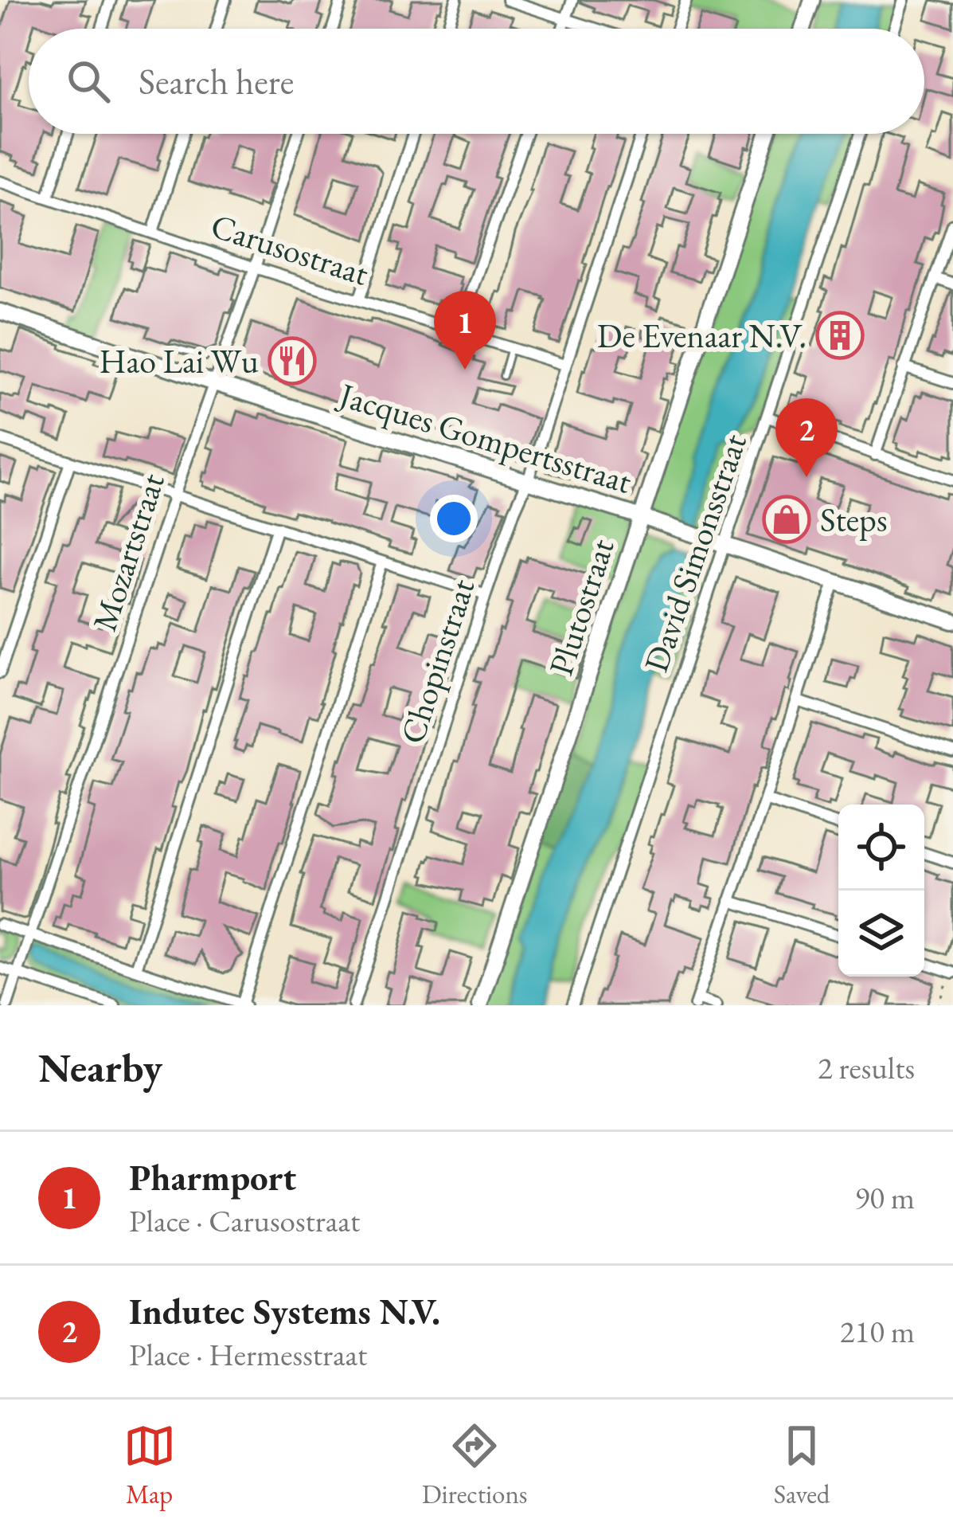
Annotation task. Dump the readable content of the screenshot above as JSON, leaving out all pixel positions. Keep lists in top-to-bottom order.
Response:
{
  "streets": {
    "street": [
      "Carusostraat",
      "Jacques Gompertsstraat",
      "Mozartstraat",
      "David Simonsstraat",
      "Plutostraat",
      "Chopinstraat"
    ]
  },
  "crossings": [
    ["Carusostraat", "Mozartstraat"],
    ["Carusostraat", "Chopinstraat"],
    ["Jacques Gompertsstraat", "Mozartstraat"],
    ["Jacques Gompertsstraat", "David Simonsstraat"],
    ["Jacques Gompertsstraat", "Plutostraat"],
    ["Jacques Gompertsstraat", "Chopinstraat"]
  ],
  "places": {
    "building": ["De Evenaar N.V."],
    "restaurant": ["Hao Lai Wu"],
    "shop": ["Steps"]
  },
  "page": {
    "search": "Search here",
    "pins": ["1", "2"],
    "heading": ["Nearby", "2 results"],
    "list": [
      {
        "mark": "1",
        "name": "Pharmport",
        "note": "Place · Carusostraat",
        "value": "90 m"
      },
      {
        "mark": "2",
        "name": "Indutec Systems N.V.",
        "note": "Place · Hermesstraat",
        "value": "210 m"
      }
    ],
    "nav": ["Map", "Directions", "Saved"]
  }
}
